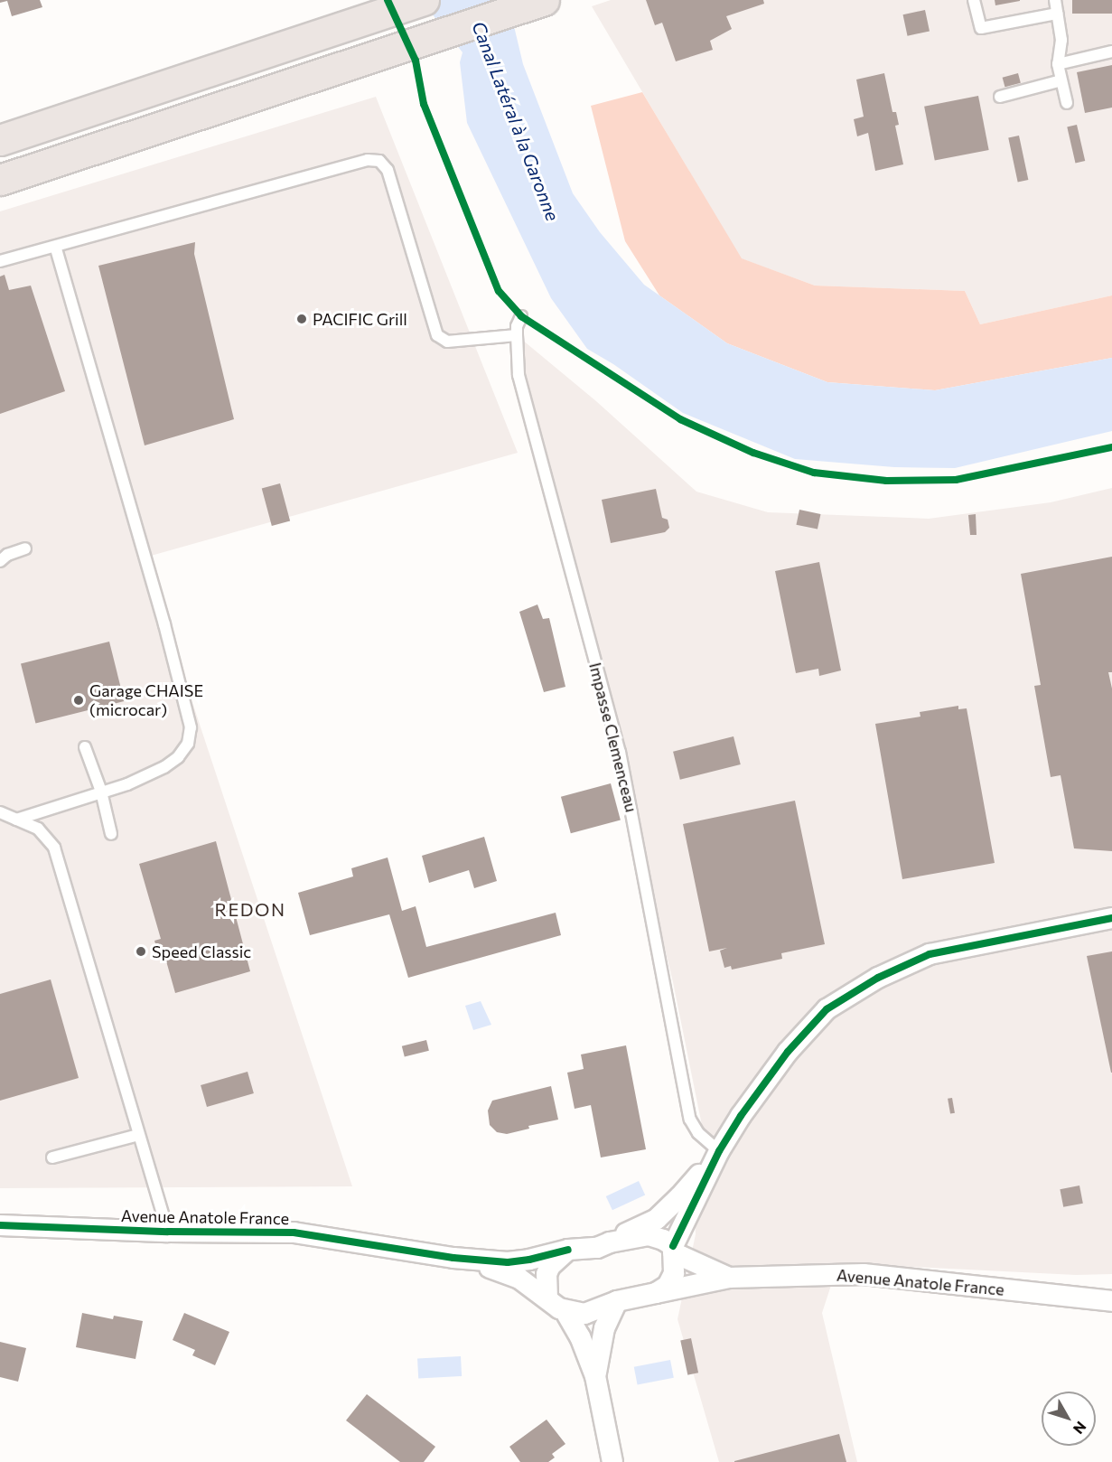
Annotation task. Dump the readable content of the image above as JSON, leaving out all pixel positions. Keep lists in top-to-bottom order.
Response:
{
  "streets": {
    "street": ["Avenue Anatole France"],
    "lane": ["Impasse Clemenceau"]
  },
  "districts": ["REDON"],
  "water": ["Canal Latéral à la Garonne"],
  "places": ["PACIFIC Grill", "Garage CHAISE (microcar)", "Speed Classic"],
  "north": "bottom right"
}
